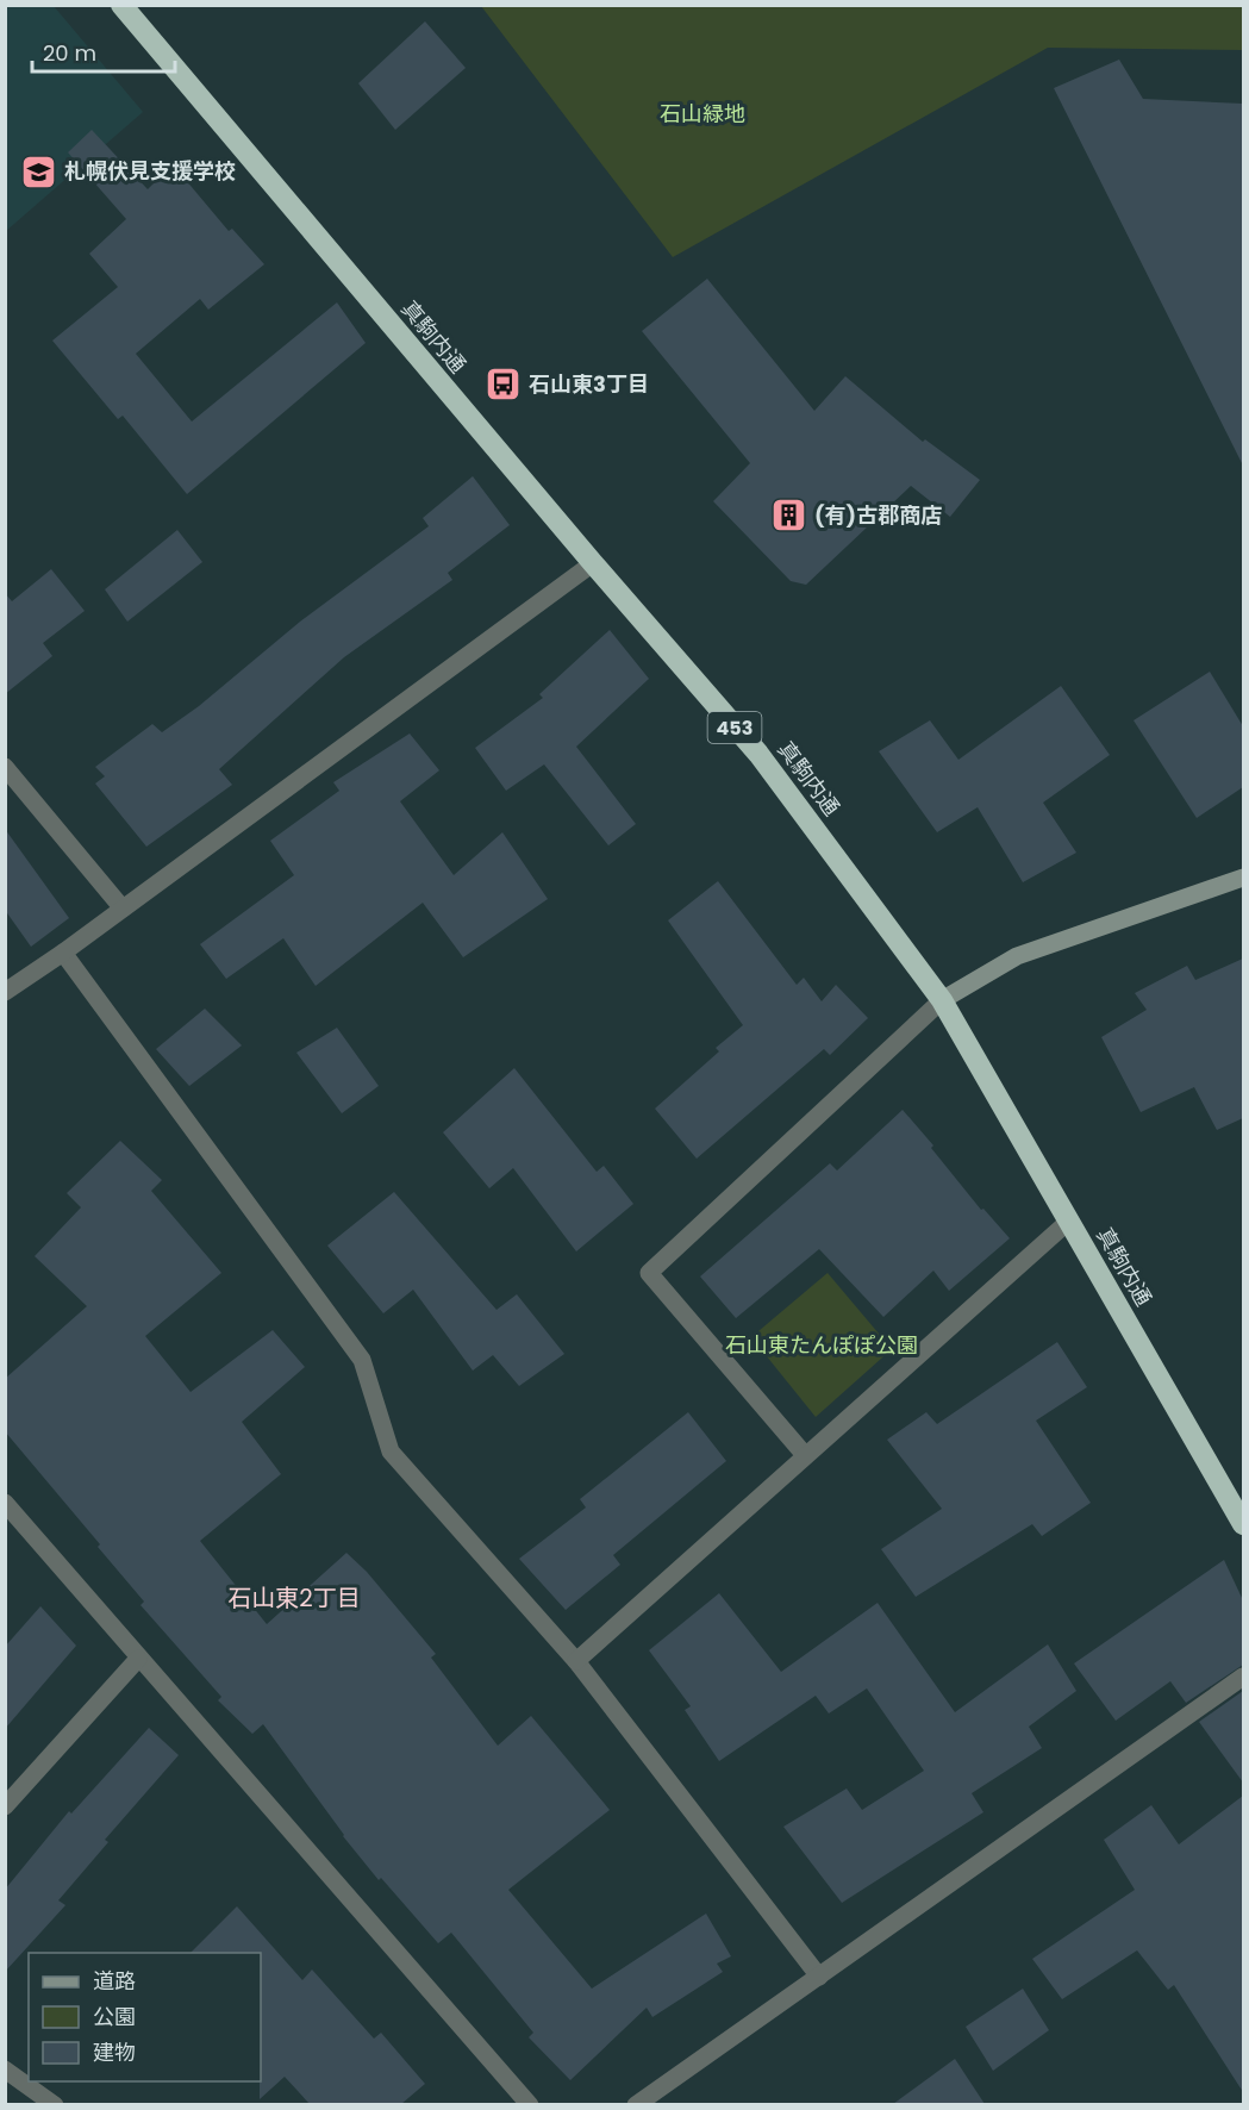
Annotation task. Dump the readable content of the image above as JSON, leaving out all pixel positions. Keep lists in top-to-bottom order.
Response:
{
  "streets": {
    "highway": ["真駒内通", "453"]
  },
  "districts": ["石山東2丁目"],
  "parks": ["石山緑地", "石山東たんぽぽ公園"],
  "places": {
    "school or university": ["札幌伏見支援学校"],
    "bus stop": ["石山東3丁目"],
    "building": ["(有)古郡商店"]
  },
  "legend": ["道路", "公園", "建物"],
  "scale_bar": "20 m"
}
